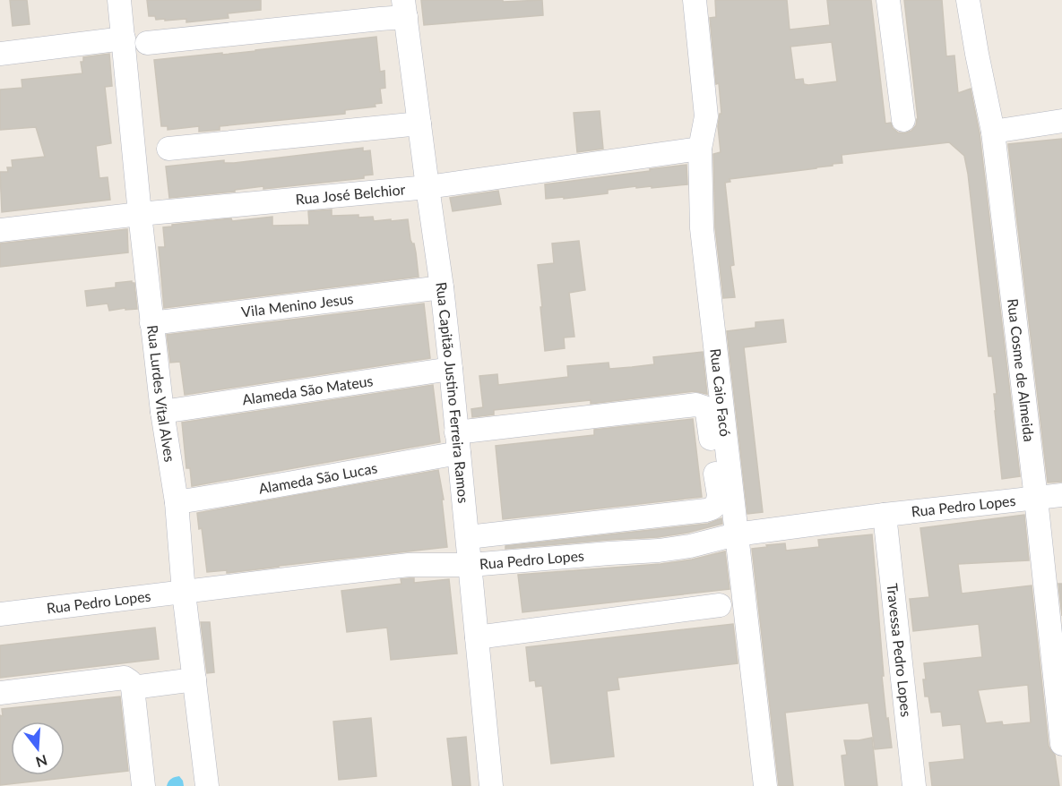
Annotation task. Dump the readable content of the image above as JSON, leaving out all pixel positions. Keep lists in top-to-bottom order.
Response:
{
  "streets": {
    "street": [
      "Rua José Belchior",
      "Vila Menino Jesus",
      "Rua Cosme de Almeida",
      "Alameda São Mateus",
      "Rua Capitão Justino Ferreira Ramos",
      "Rua Lurdes Vítal Alves",
      "Rua Caio Facó",
      "Alameda São Lucas",
      "Rua Pedro Lopes",
      "Travessa Pedro Lopes"
    ]
  },
  "crossings": [
    ["Rua José Belchior", "Rua Capitão Justino Ferreira Ramos"],
    ["Rua José Belchior", "Rua Lurdes Vítal Alves"],
    ["Rua José Belchior", "Rua Caio Facó"],
    ["Vila Menino Jesus", "Rua Capitão Justino Ferreira Ramos"],
    ["Vila Menino Jesus", "Rua Lurdes Vítal Alves"],
    ["Rua Cosme de Almeida", "Rua Pedro Lopes"],
    ["Alameda São Mateus", "Rua Capitão Justino Ferreira Ramos"],
    ["Alameda São Mateus", "Rua Lurdes Vítal Alves"],
    ["Rua Capitão Justino Ferreira Ramos", "Alameda São Lucas"],
    ["Rua Capitão Justino Ferreira Ramos", "Rua Pedro Lopes"],
    ["Rua Lurdes Vítal Alves", "Alameda São Lucas"],
    ["Rua Lurdes Vítal Alves", "Rua Pedro Lopes"],
    ["Rua Caio Facó", "Rua Pedro Lopes"],
    ["Rua Pedro Lopes", "Travessa Pedro Lopes"]
  ],
  "north": "bottom"
}
